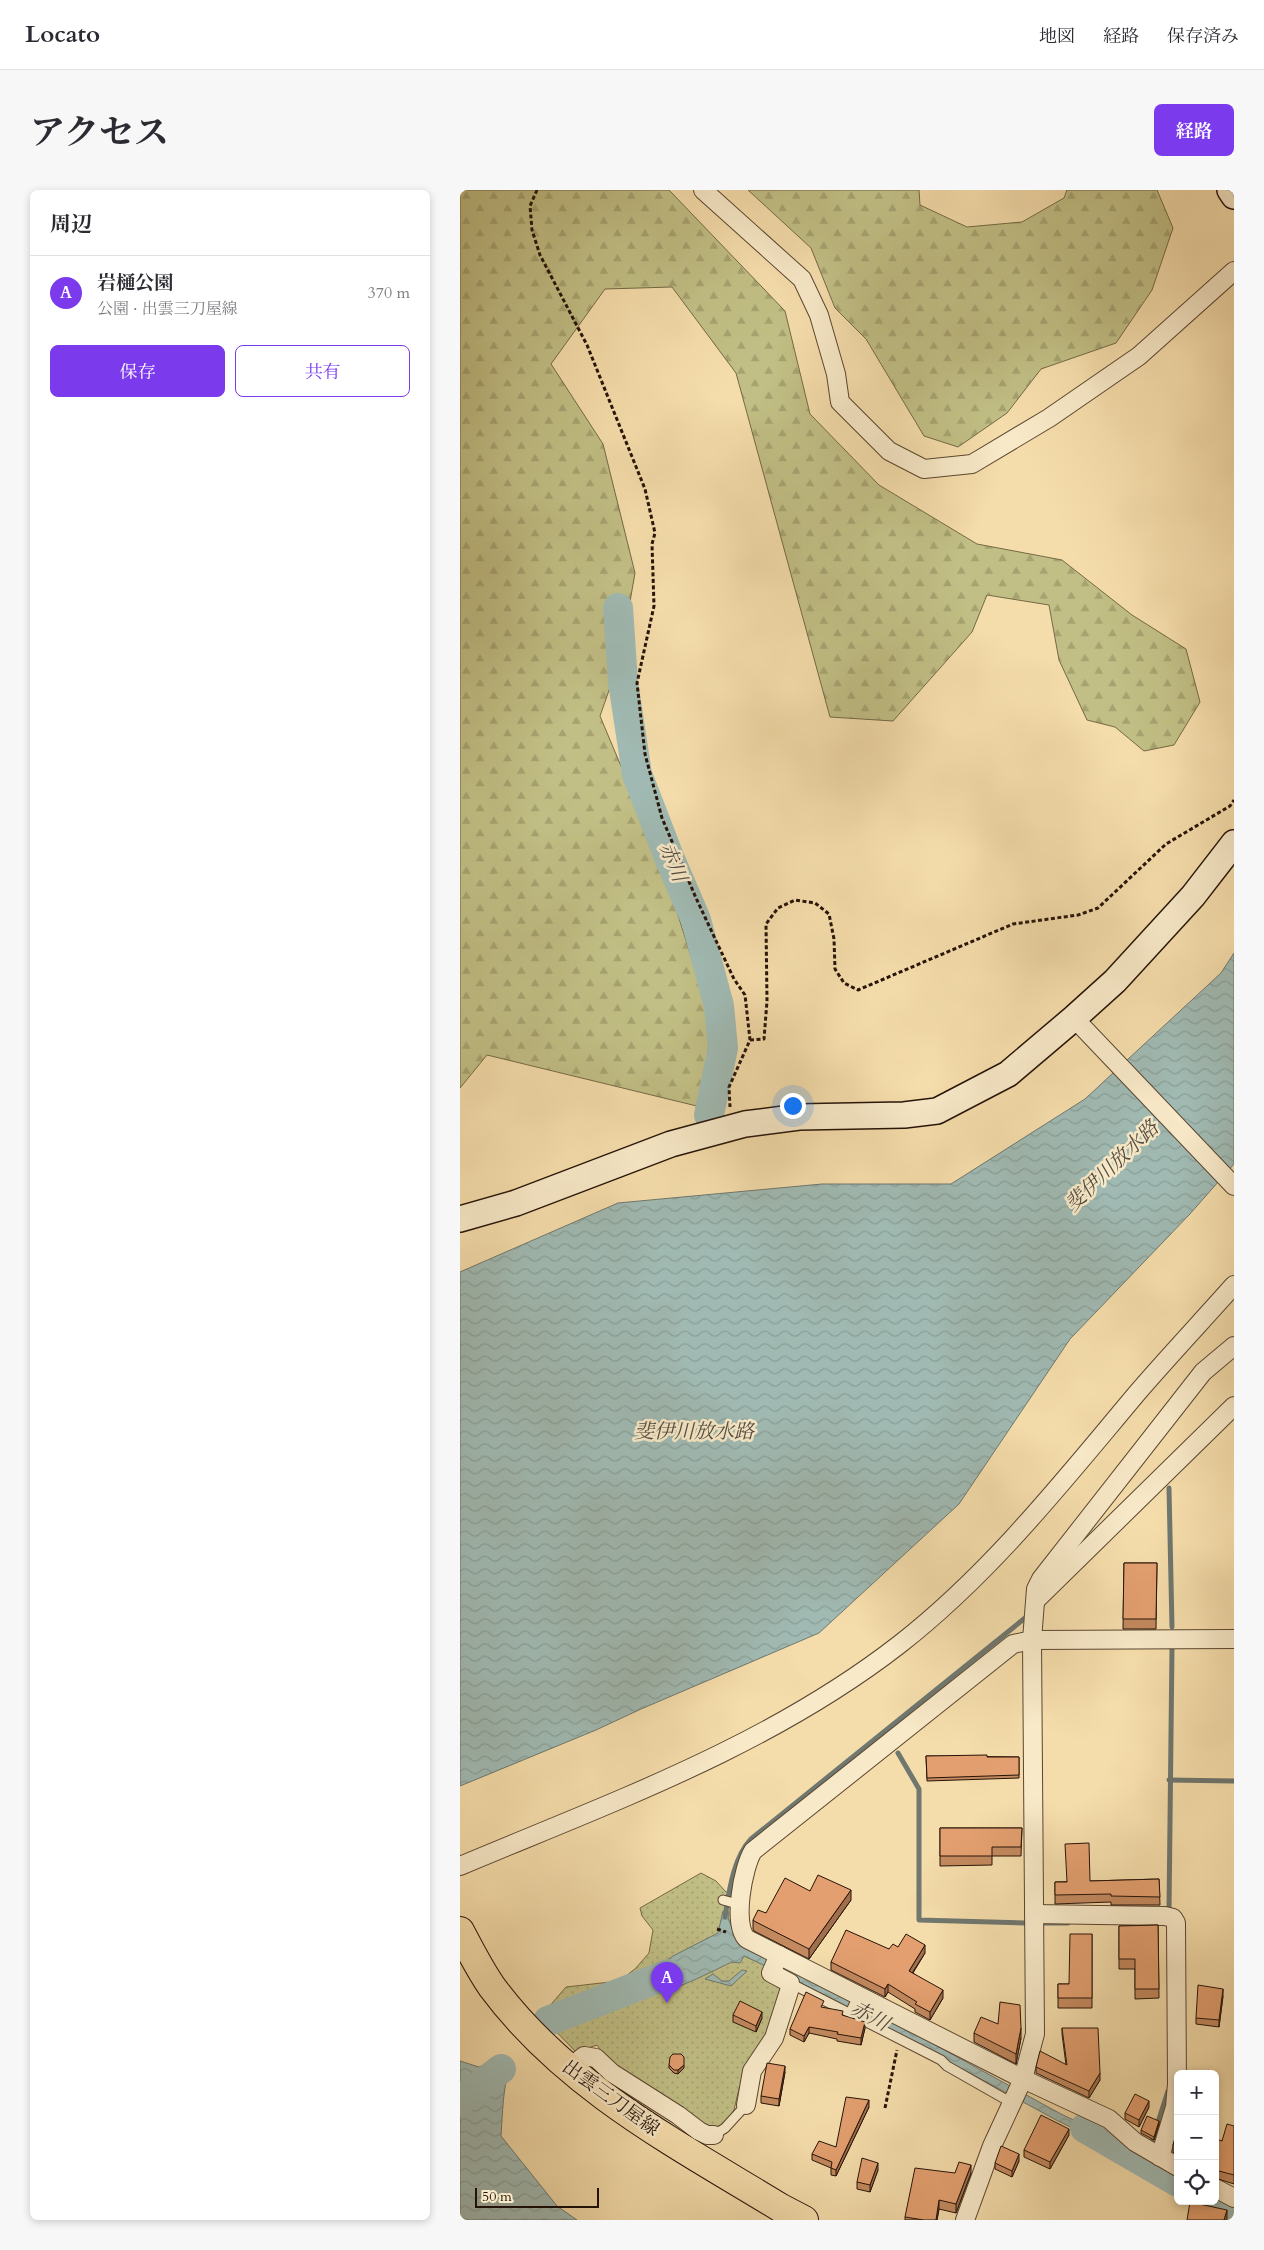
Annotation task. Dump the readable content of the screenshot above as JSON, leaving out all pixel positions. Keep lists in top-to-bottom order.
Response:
{
  "streets": {
    "main road": ["出雲三刀屋線"]
  },
  "water": ["赤川", "斐伊川放水路"],
  "scale_bar": "50 m",
  "page": {
    "header": "Locato",
    "nav": ["地図", "経路", "保存済み"],
    "title": "アクセス",
    "buttons": [
      "経路",
      ["保存", "共有"]
    ],
    "heading": "周辺",
    "list": [
      {
        "mark": "A",
        "name": "岩樋公園",
        "note": "公園 · 出雲三刀屋線",
        "value": "370 m"
      }
    ],
    "pins": "A",
    "map_buttons": ["+", "−"],
    "scale": "50 m"
  }
}
